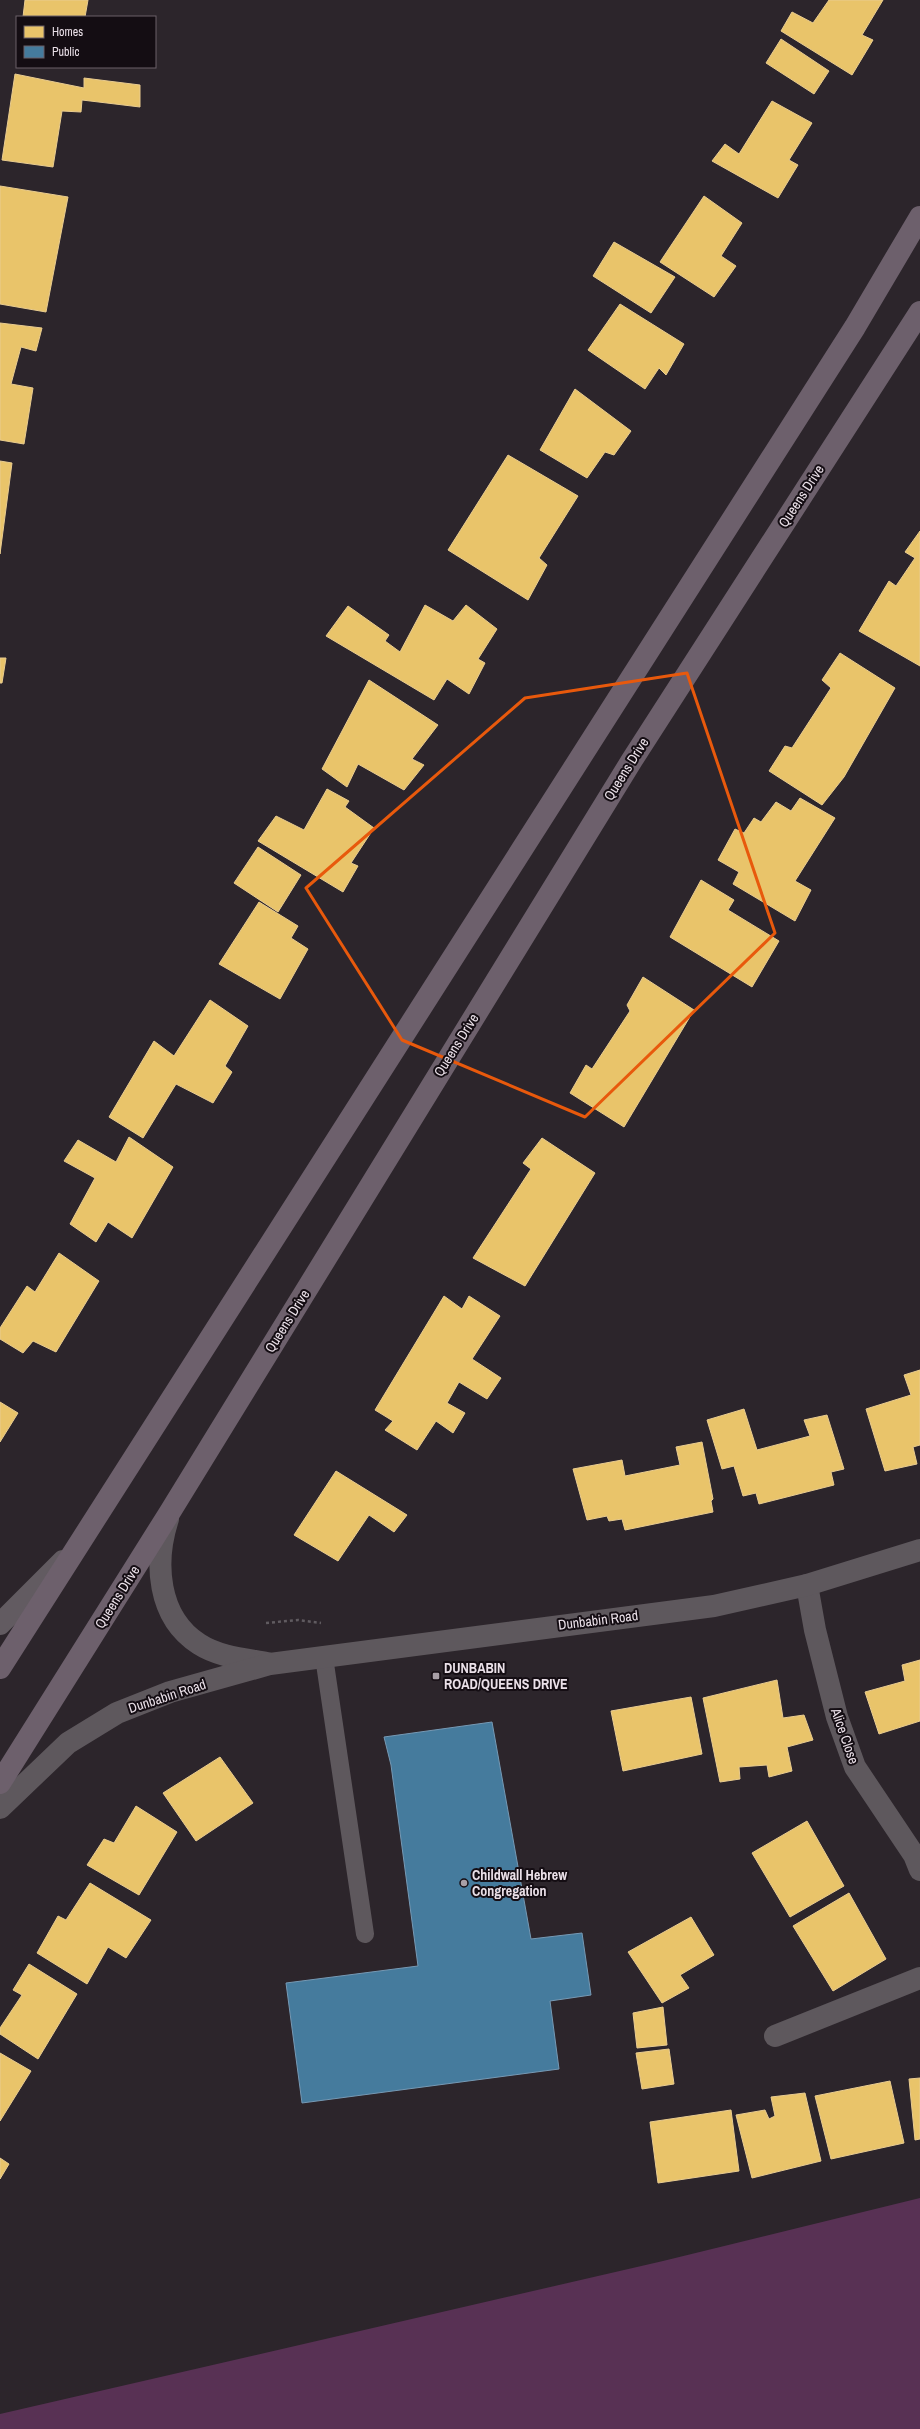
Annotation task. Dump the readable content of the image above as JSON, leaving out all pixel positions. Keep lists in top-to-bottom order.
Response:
{
  "streets": {
    "highway": ["Queens Drive"],
    "street": ["Dunbabin Road", "Alice Close"]
  },
  "crossings": [
    ["Queens Drive", "Dunbabin Road"],
    ["Dunbabin Road", "Alice Close"]
  ],
  "places": {
    "transit": ["DUNBABIN ROAD/QUEENS DRIVE"],
    "other": ["Childwall Hebrew Congregation"]
  },
  "legend": ["Homes", "Public"]
}
